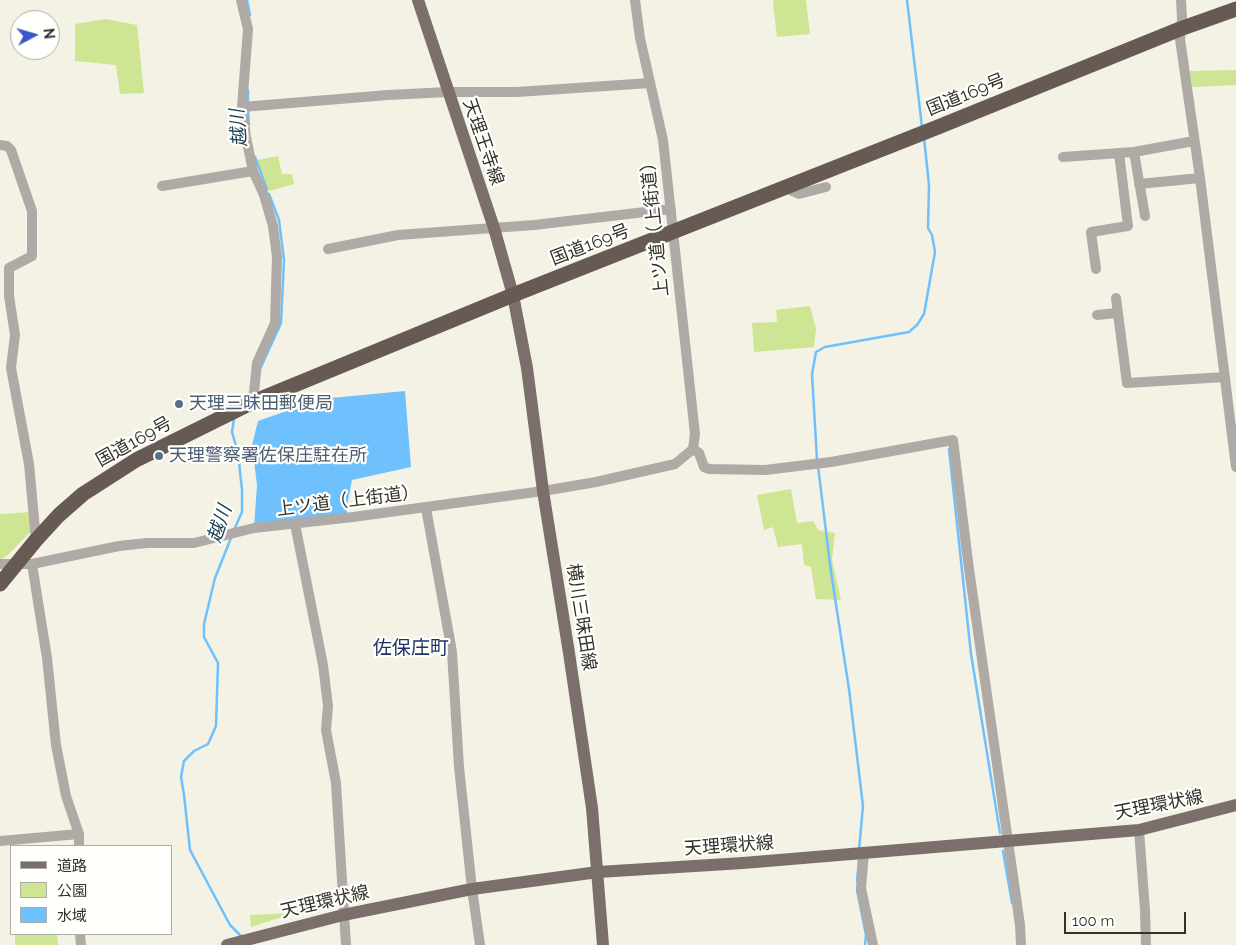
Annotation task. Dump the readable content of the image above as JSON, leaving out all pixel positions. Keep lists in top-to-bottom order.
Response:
{
  "streets": {
    "highway": ["国道169号"],
    "main road": ["天理王寺線", "横川三昧田線", "天理環状線"],
    "street": ["上ツ道（上街道）"]
  },
  "crossings": [
    ["国道169号", "天理王寺線"],
    ["国道169号", "上ツ道（上街道）"],
    ["国道169号", "横川三昧田線"],
    ["天理王寺線", "横川三昧田線"],
    ["上ツ道（上街道）", "横川三昧田線"],
    ["横川三昧田線", "天理環状線"]
  ],
  "districts": ["佐保庄町"],
  "water": ["越川"],
  "places": ["天理三昧田郵便局", "天理警察署佐保庄駐在所"],
  "legend": ["道路", "公園", "水域"],
  "scale_bar": "100 m",
  "north": "right"
}
